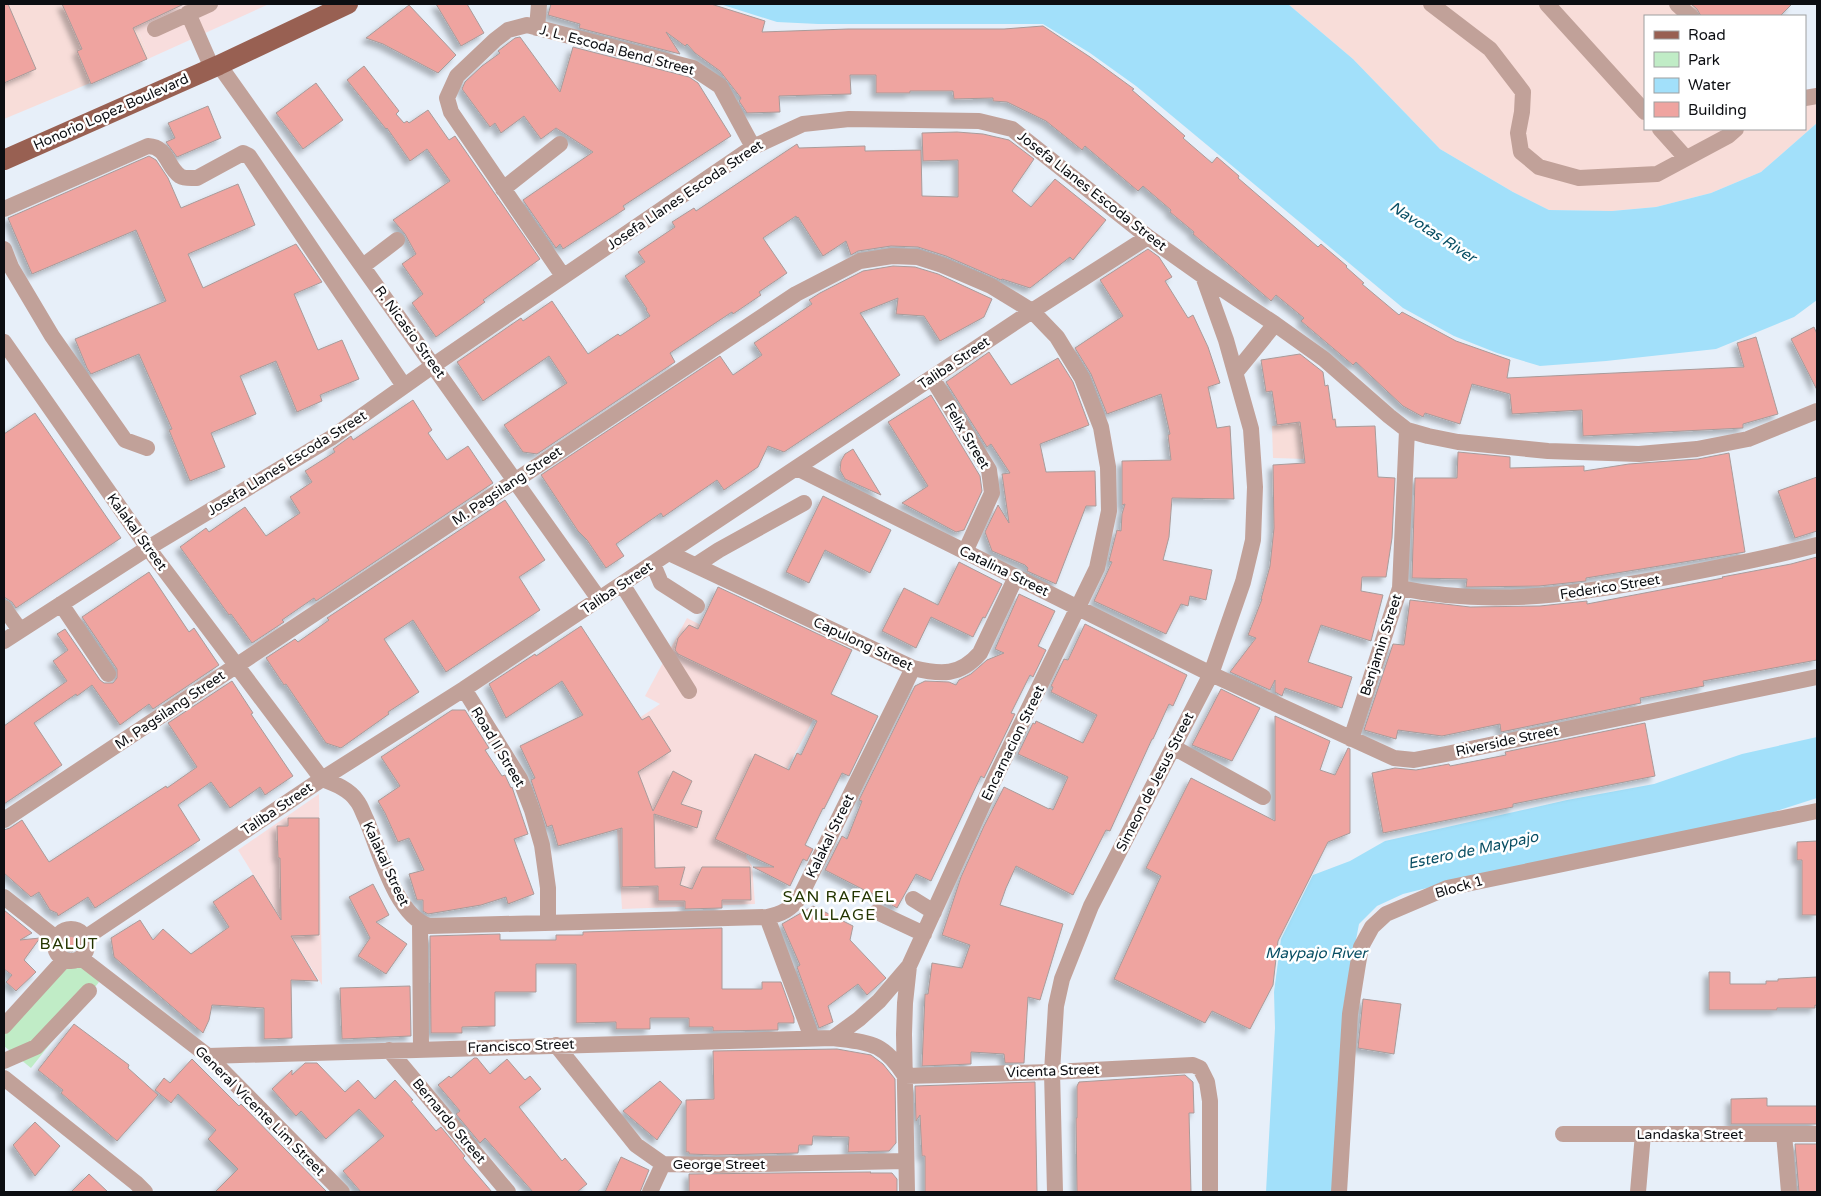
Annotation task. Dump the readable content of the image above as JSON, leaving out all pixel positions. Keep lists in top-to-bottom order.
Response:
{
  "streets": {
    "main road": ["Honorio Lopez Boulevard"],
    "street": [
      "J. L. Escoda Bend Street",
      "Josefa Llanes Escoda Street",
      "R. Nicasio Street",
      "Taliba Street",
      "Felix Street",
      "M. Pagsilang Street",
      "Kalakal Street",
      "Catalina Street",
      "Federico Street",
      "Capulong Street",
      "Benjamin Street",
      "Riverside Street",
      "Encarnacion Street",
      "Road II Street",
      "Simeon de Jesus Street",
      "Block 1",
      "Francisco Street",
      "Vicenta Street",
      "General Vicente Lim Street",
      "Bernardo Street",
      "Landaska Street",
      "George Street"
    ]
  },
  "crossings": [
    ["J. L. Escoda Bend Street", "Josefa Llanes Escoda Street"],
    ["Honorio Lopez Boulevard", "R. Nicasio Street"],
    ["Josefa Llanes Escoda Street", "R. Nicasio Street"],
    ["Josefa Llanes Escoda Street", "Taliba Street"],
    ["Josefa Llanes Escoda Street", "Kalakal Street"],
    ["Josefa Llanes Escoda Street", "Benjamin Street"],
    ["Josefa Llanes Escoda Street", "Simeon de Jesus Street"],
    ["R. Nicasio Street", "Taliba Street"],
    ["R. Nicasio Street", "M. Pagsilang Street"],
    ["Taliba Street", "Felix Street"],
    ["Taliba Street", "M. Pagsilang Street"],
    ["Taliba Street", "Kalakal Street"],
    ["Taliba Street", "Catalina Street"],
    ["Taliba Street", "Capulong Street"],
    ["Taliba Street", "Encarnacion Street"],
    ["Taliba Street", "Road II Street"],
    ["Taliba Street", "General Vicente Lim Street"],
    ["Felix Street", "Catalina Street"],
    ["M. Pagsilang Street", "Kalakal Street"],
    ["M. Pagsilang Street", "Encarnacion Street"],
    ["Kalakal Street", "Capulong Street"],
    ["Kalakal Street", "Road II Street"],
    ["Catalina Street", "Capulong Street"],
    ["Catalina Street", "Riverside Street"],
    ["Catalina Street", "Encarnacion Street"],
    ["Catalina Street", "Simeon de Jesus Street"],
    ["Federico Street", "Benjamin Street"],
    ["Benjamin Street", "Riverside Street"],
    ["Riverside Street", "Simeon de Jesus Street"],
    ["Encarnacion Street", "Francisco Street"],
    ["Encarnacion Street", "Vicenta Street"],
    ["Encarnacion Street", "George Street"],
    ["Simeon de Jesus Street", "Vicenta Street"],
    ["Francisco Street", "Vicenta Street"],
    ["Francisco Street", "General Vicente Lim Street"],
    ["Francisco Street", "Bernardo Street"],
    ["Francisco Street", "George Street"]
  ],
  "districts": ["SAN RAFAEL VILLAGE", "BALUT"],
  "water": ["Navotas River", "Estero de Maypajo", "Maypajo River"],
  "legend": [
    "Road",
    "Park",
    "Water",
    "Building"
  ]
}
